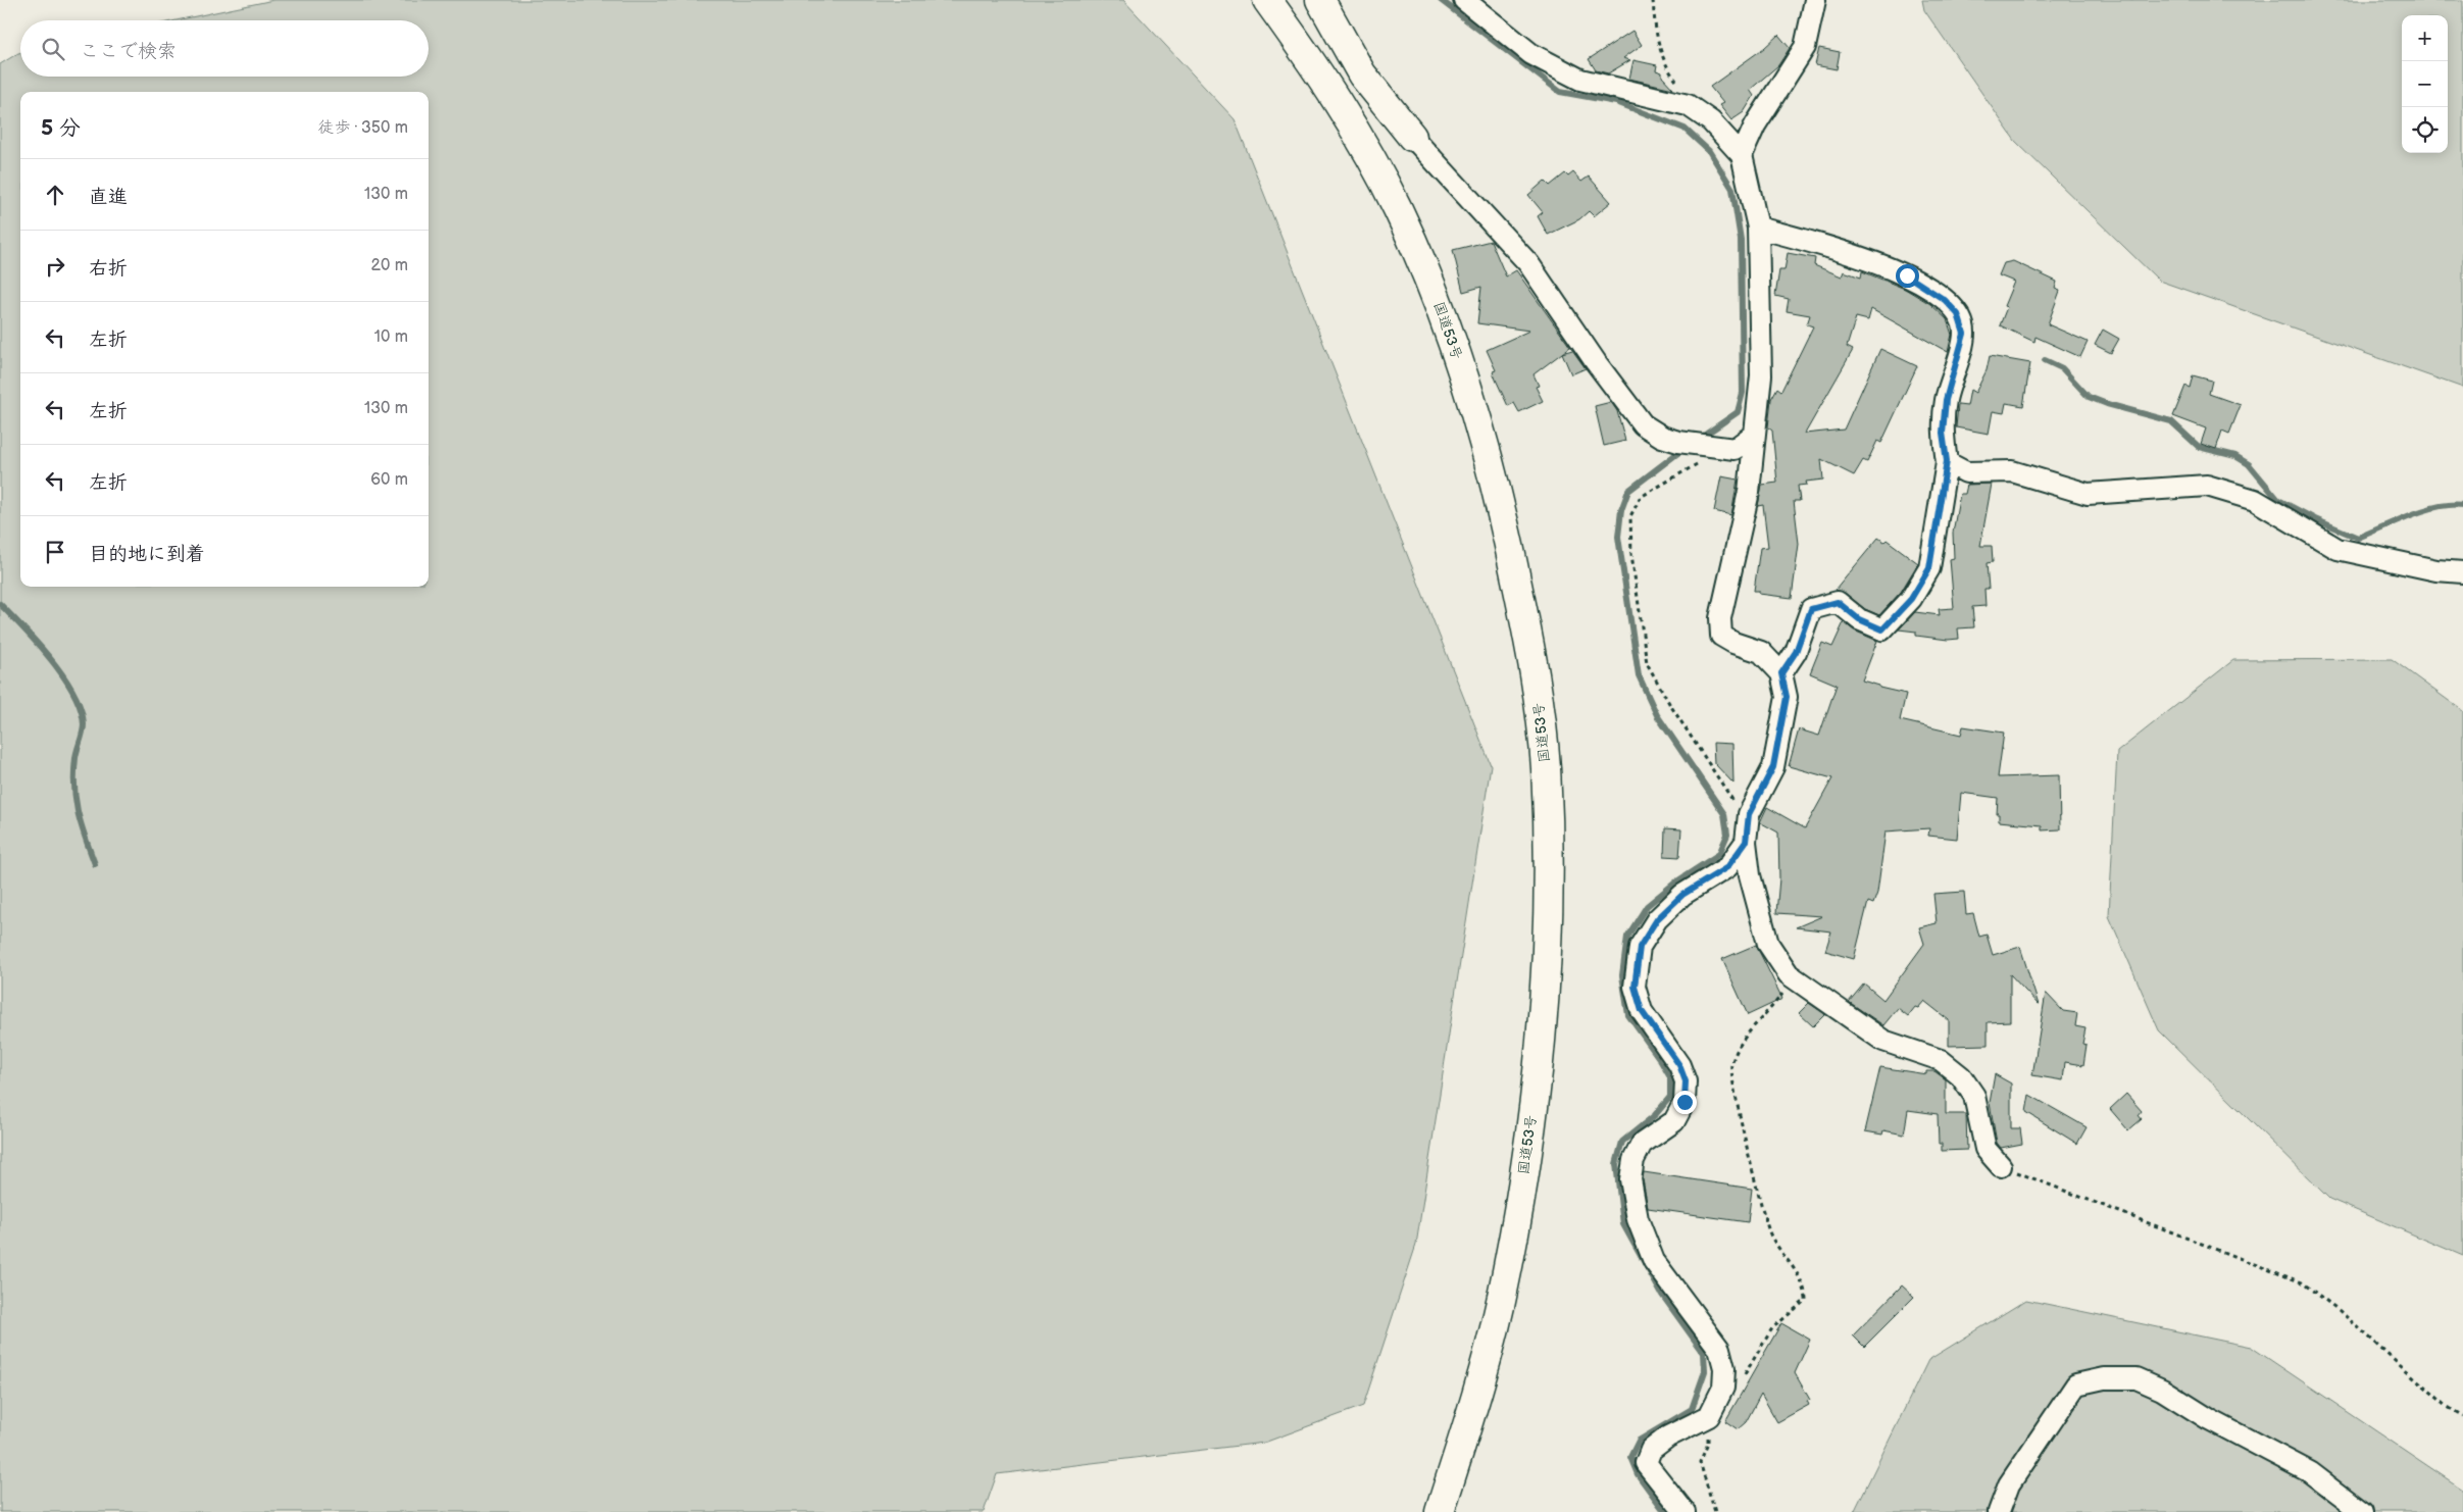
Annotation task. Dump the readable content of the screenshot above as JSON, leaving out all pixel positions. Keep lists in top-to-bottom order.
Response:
{
  "streets": {
    "main road": ["国道53号"]
  },
  "page": {
    "map_buttons": ["+", "−"],
    "search": "ここで検索",
    "heading": ["5 分", "徒歩 · 350 m"],
    "list": [
      ["直進", "130 m"],
      ["右折", "20 m"],
      ["左折", "10 m"],
      ["左折", "130 m"],
      ["左折", "60 m"],
      "目的地に到着"
    ]
  }
}
